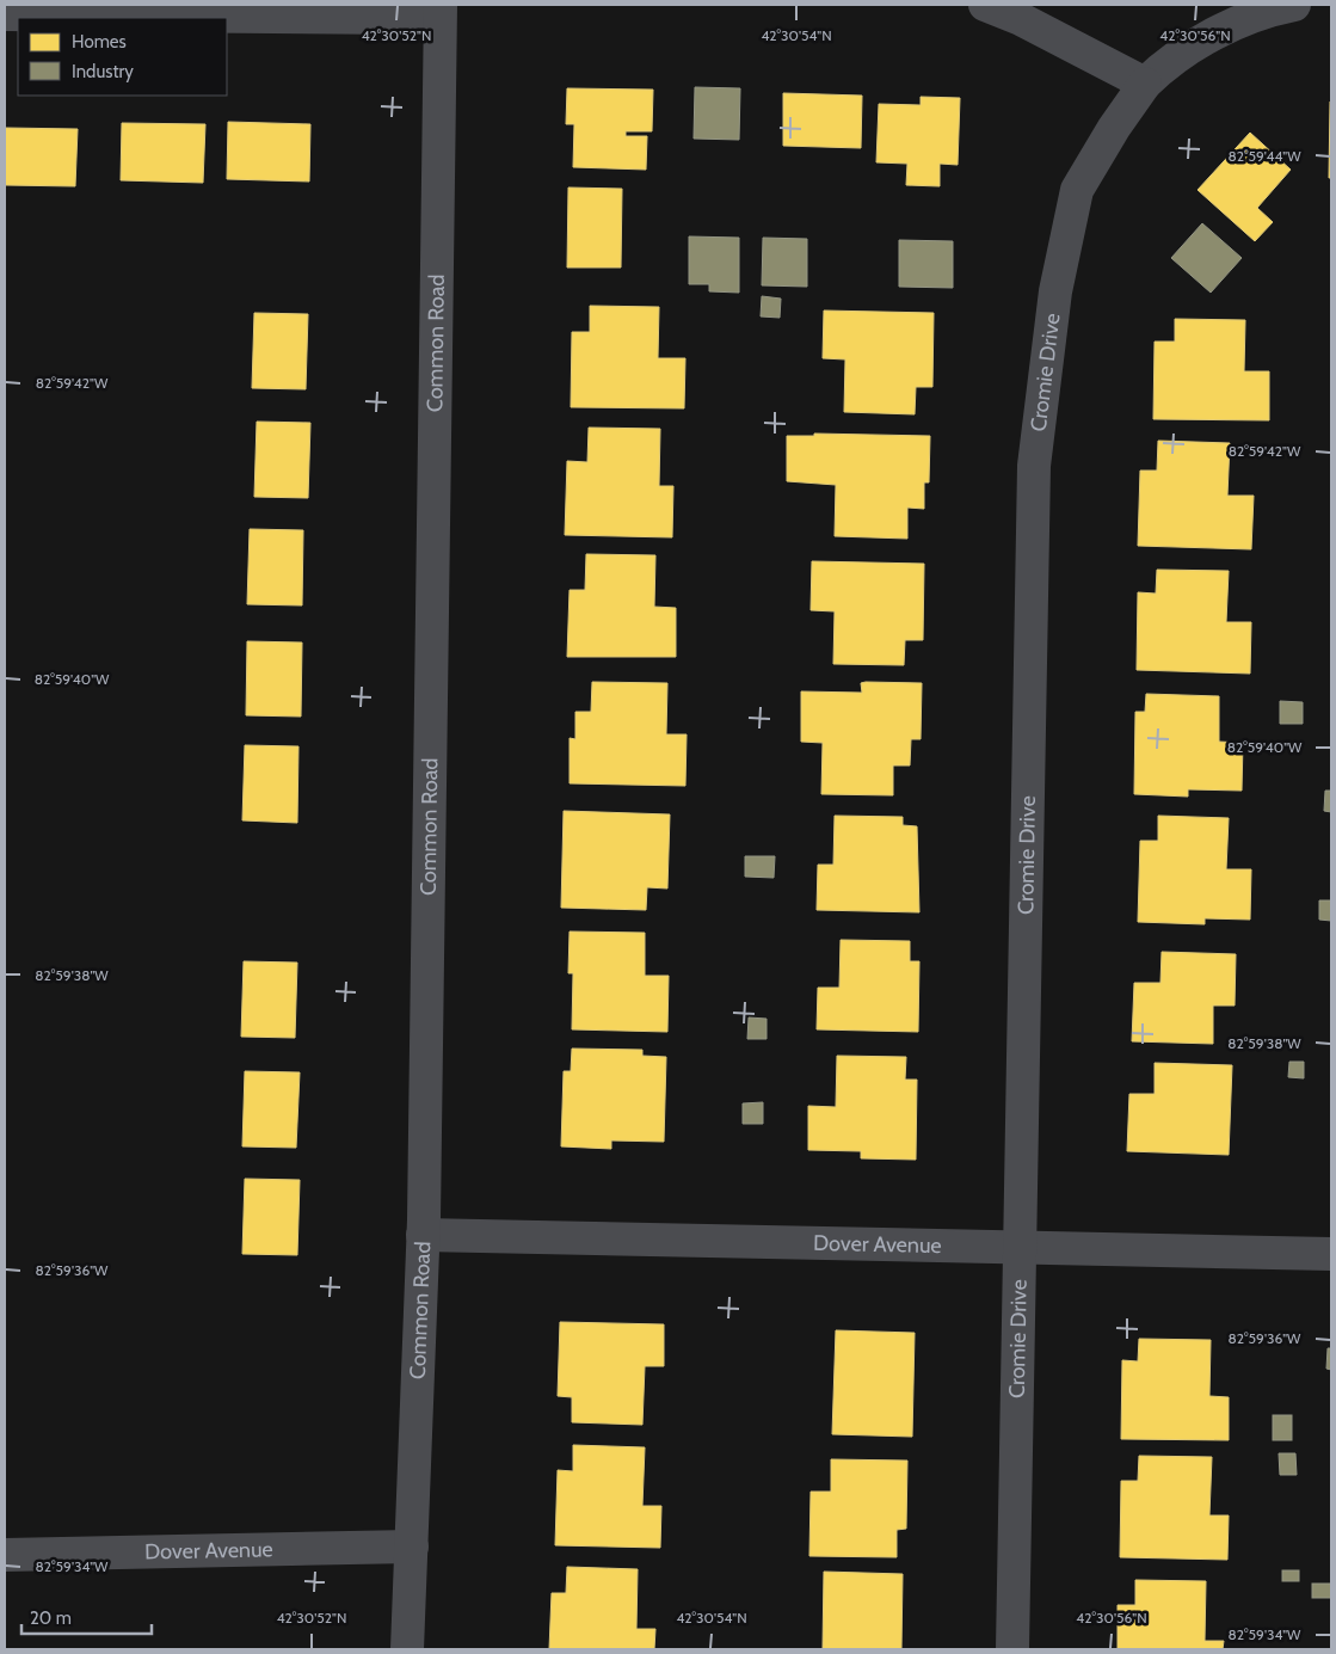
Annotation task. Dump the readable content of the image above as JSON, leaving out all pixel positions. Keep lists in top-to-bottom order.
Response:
{
  "streets": {
    "street": ["Common Road", "Cromie Drive", "Dover Avenue"]
  },
  "crossings": [
    ["Common Road", "Dover Avenue"],
    ["Cromie Drive", "Dover Avenue"]
  ],
  "legend": ["Homes", "Industry"],
  "scale_bar": "20 m",
  "coordinates": [
    "42°30'52\"N",
    "42°30'54\"N",
    "42°30'56\"N",
    "82°59'44\"W",
    "82°59'42\"W",
    "82°59'40\"W",
    "82°59'38\"W",
    "82°59'36\"W",
    "82°59'34\"W"
  ]
}
